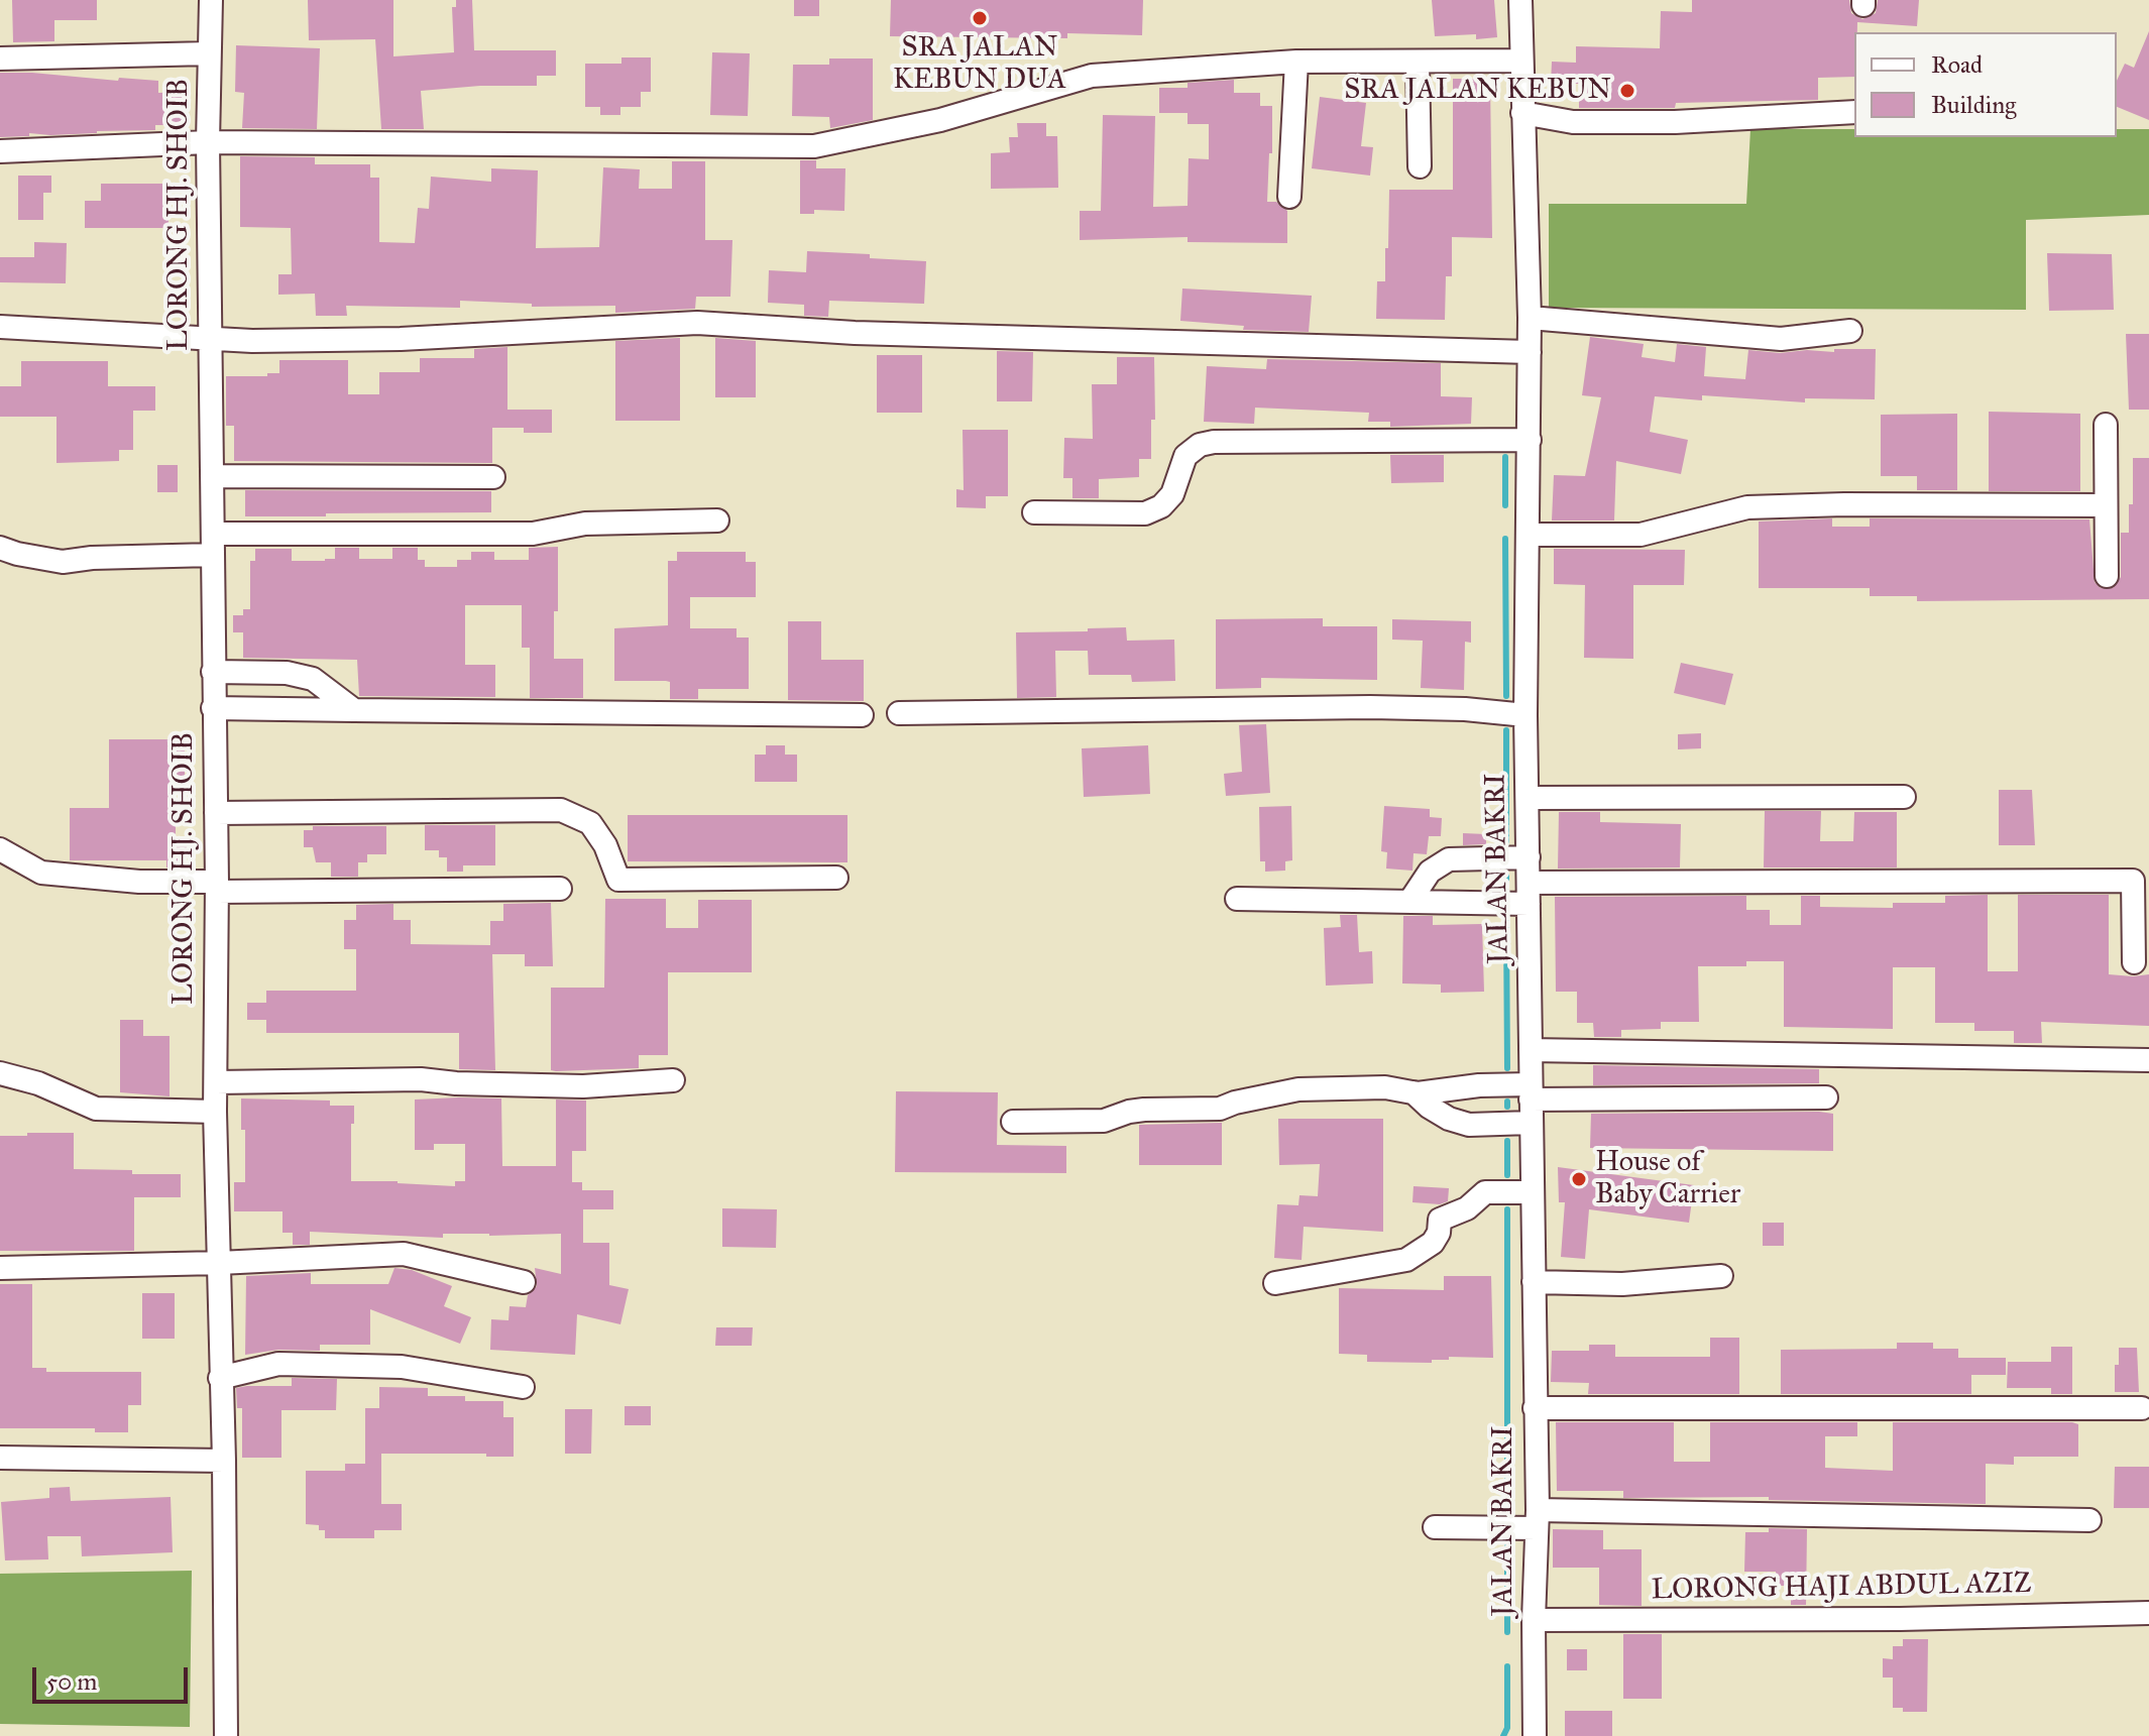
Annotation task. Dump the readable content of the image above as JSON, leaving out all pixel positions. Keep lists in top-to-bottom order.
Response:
{
  "streets": {
    "street": ["LORONG HJ. SHOIB", "JALAN BAKRI", "LORONG HAJI ABDUL AZIZ"]
  },
  "crossings": [
    ["JALAN BAKRI", "LORONG HAJI ABDUL AZIZ"]
  ],
  "places": ["SRA JALAN KEBUN DUA", "SRA JALAN KEBUN", "House of Baby Carrier"],
  "legend": ["Road", "Building"],
  "scale_bar": "50 m"
}
